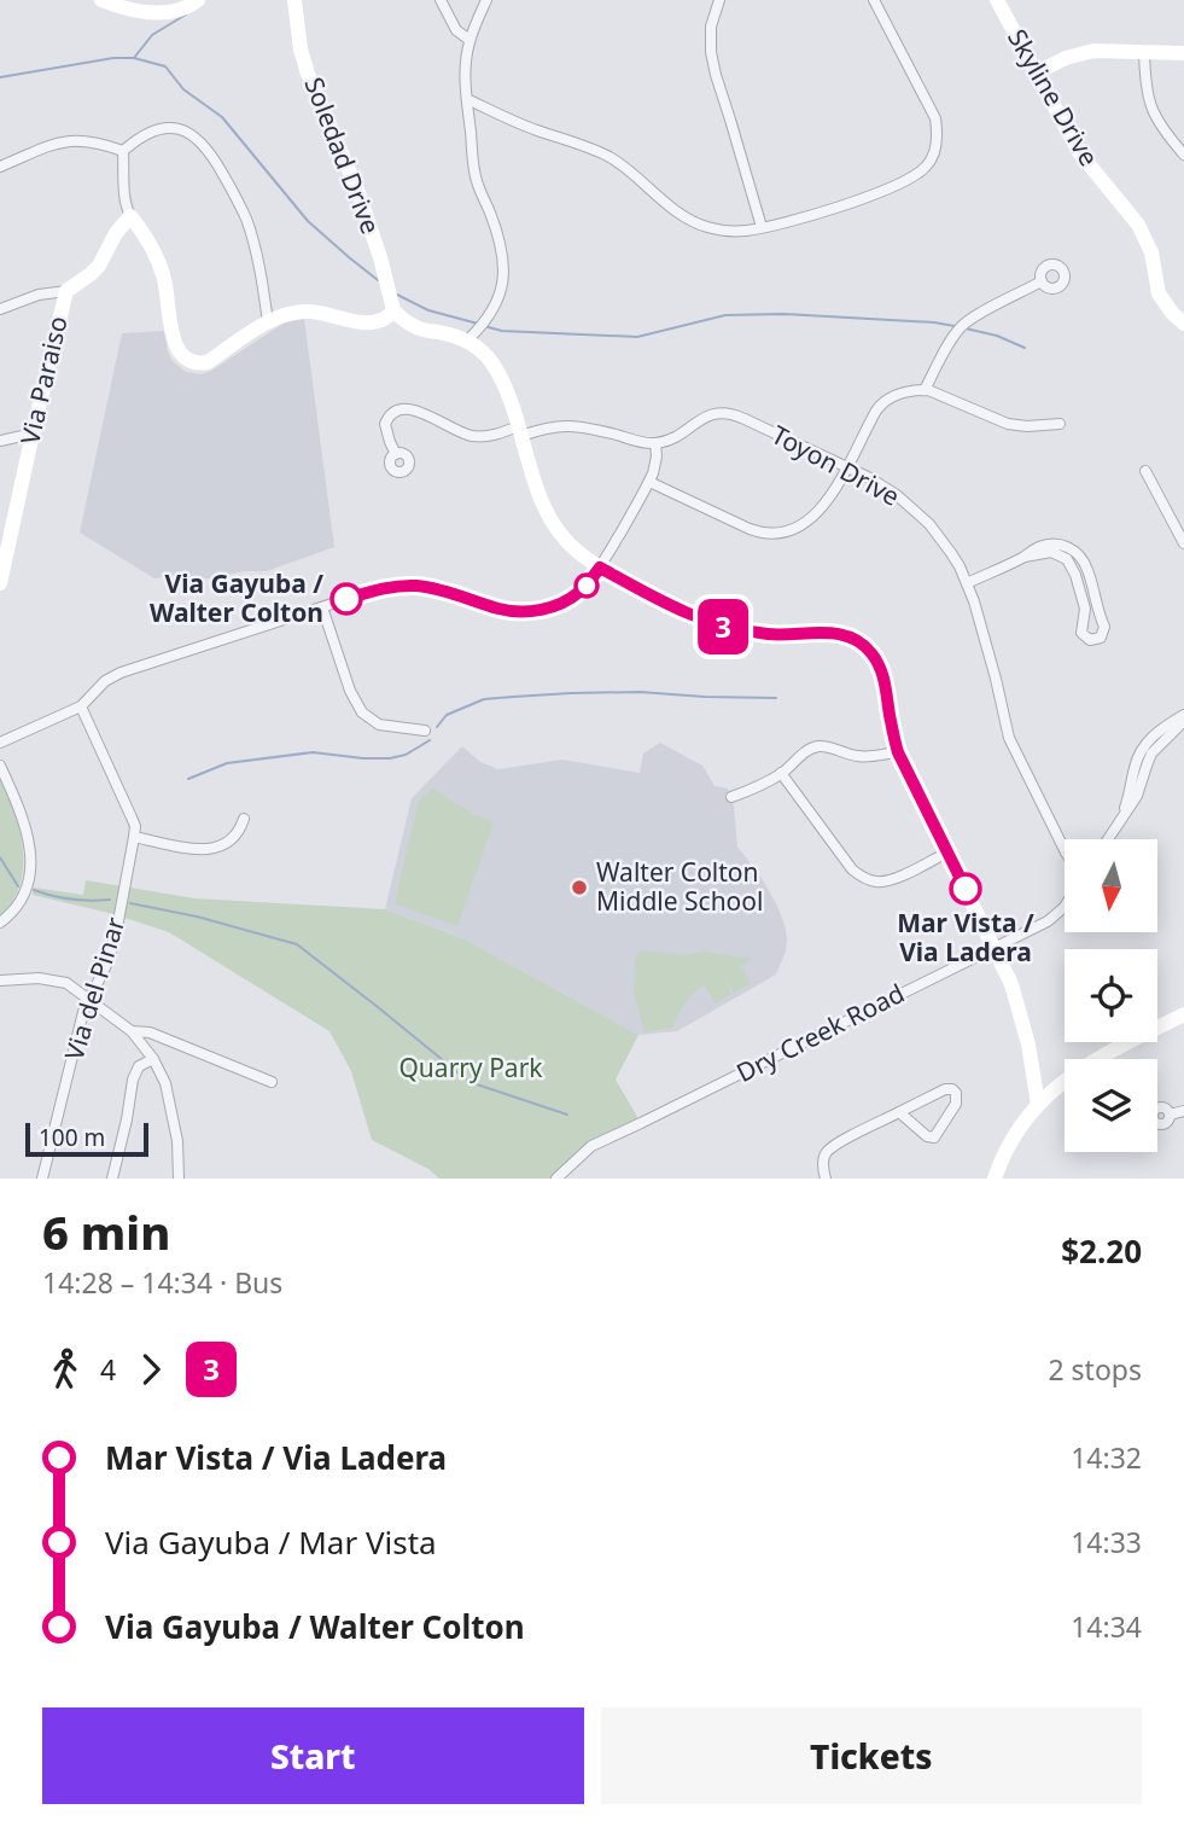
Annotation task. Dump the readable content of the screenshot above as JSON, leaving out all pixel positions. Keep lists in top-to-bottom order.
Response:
{
  "streets": {
    "street": [
      "Skyline Drive",
      "Soledad Drive",
      "Via Paraiso",
      "Toyon Drive",
      "Via del Pinar",
      "Dry Creek Road"
    ]
  },
  "parks": ["Quarry Park"],
  "places": ["Via Gayuba / Walter Colton", "Walter Colton Middle School", "Mar Vista / Via Ladera"],
  "lines": ["bus line 3"],
  "scale_bar": "100 m",
  "north": "bottom",
  "page": {
    "on_map": "3",
    "scale": "100 m",
    "heading": ["6 min", "14:28 – 14:34 · Bus", "$2.20"],
    "legs": ["4", "3", "2 stops"],
    "list": [
      {
        "name": "Mar Vista / Via Ladera",
        "value": "14:32"
      },
      {
        "name": "Via Gayuba / Mar Vista",
        "value": "14:33"
      },
      {
        "name": "Via Gayuba / Walter Colton",
        "value": "14:34"
      }
    ],
    "buttons": ["Start", "Tickets"]
  }
}
